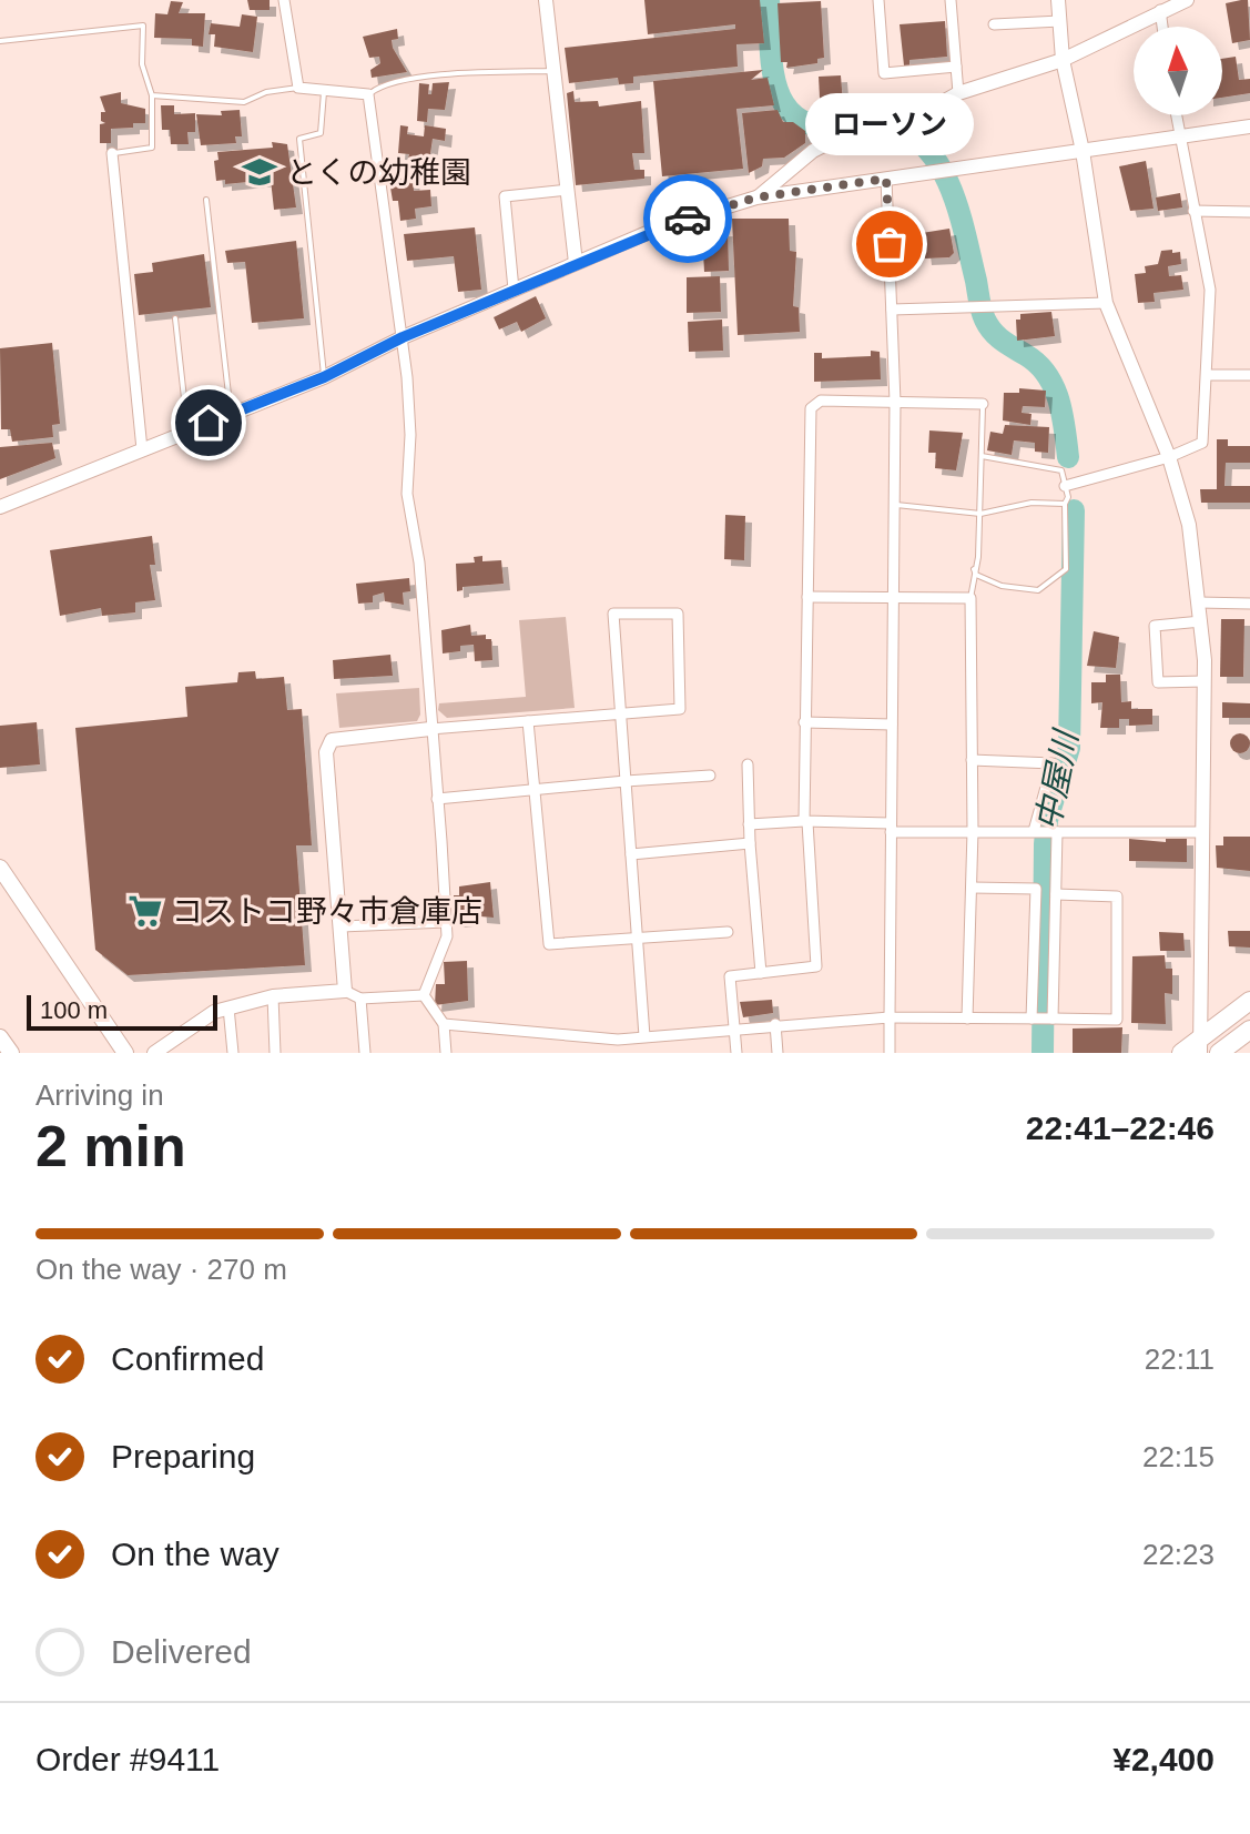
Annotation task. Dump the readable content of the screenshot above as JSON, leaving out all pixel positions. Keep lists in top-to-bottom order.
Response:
{
  "water": ["中屋川"],
  "places": {
    "school or university": ["とくの幼稚園"],
    "other": ["ローソン"],
    "supermarket": ["コストコ野々市倉庫店"]
  },
  "scale_bar": "100 m",
  "north": "top",
  "page": {
    "bubble": "ローソン",
    "scale": "100 m",
    "heading": ["2 min", "Arriving in", "22:41–22:46"],
    "panel": ["Order #9411", "¥2,400"],
    "bar": "On the way · 270 m",
    "list": [
      ["Confirmed", "22:11"],
      ["Preparing", "22:15"],
      ["On the way", "22:23"],
      "Delivered"
    ]
  }
}
